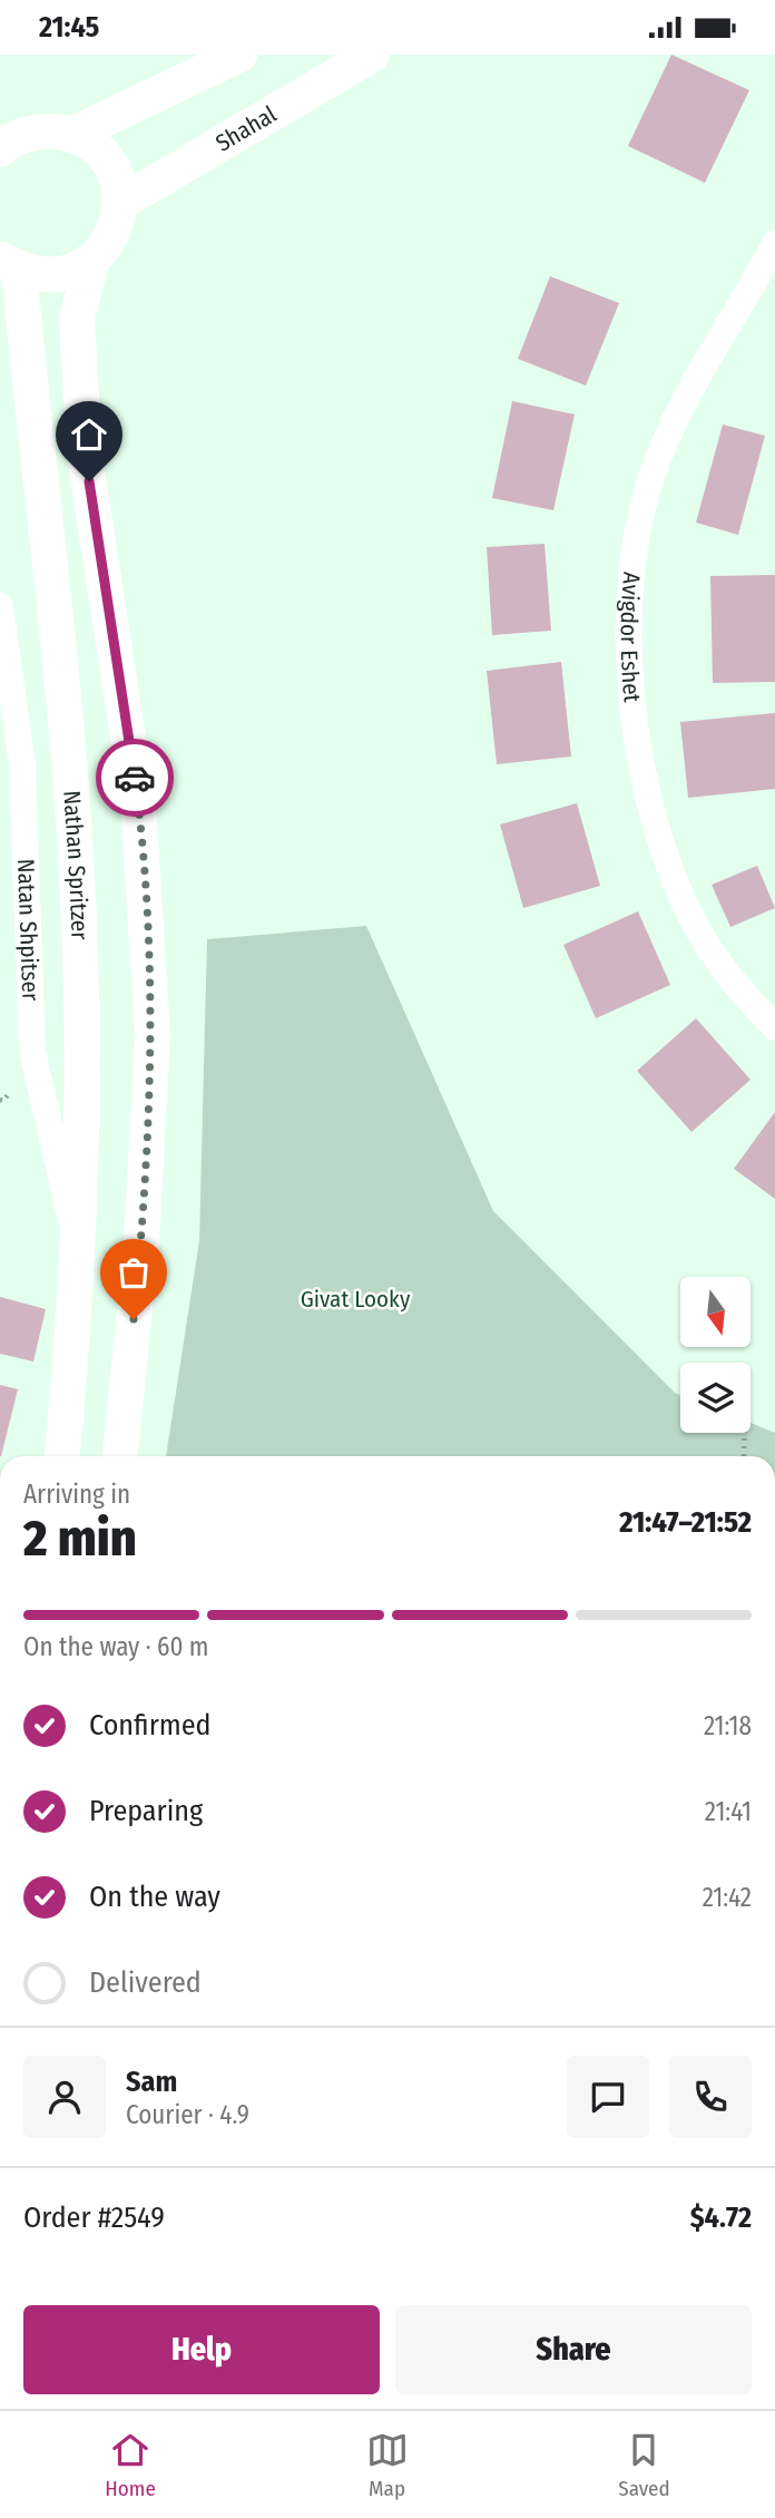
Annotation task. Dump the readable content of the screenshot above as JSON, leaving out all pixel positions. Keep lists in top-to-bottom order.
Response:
{
  "streets": {
    "street": [
      "Shahal",
      "Avigdor Eshet",
      "Nathan Spritzer",
      "Natan Shpitser"
    ]
  },
  "crossings": [
    ["Nathan Spritzer", "Natan Shpitser"]
  ],
  "parks": ["Givat Looky"],
  "north": "bottom",
  "page": {
    "status": "21:45",
    "heading": ["2 min", "Arriving in", "21:47–21:52"],
    "panel": [
      "Sam",
      "Courier · 4.9",
      "Order #2549",
      "$4.72"
    ],
    "bar": "On the way · 60 m",
    "list": [
      ["Confirmed", "21:18"],
      ["Preparing", "21:41"],
      ["On the way", "21:42"],
      "Delivered"
    ],
    "buttons": ["Help", "Share"],
    "tabs": ["Home", "Map", "Saved"]
  }
}
